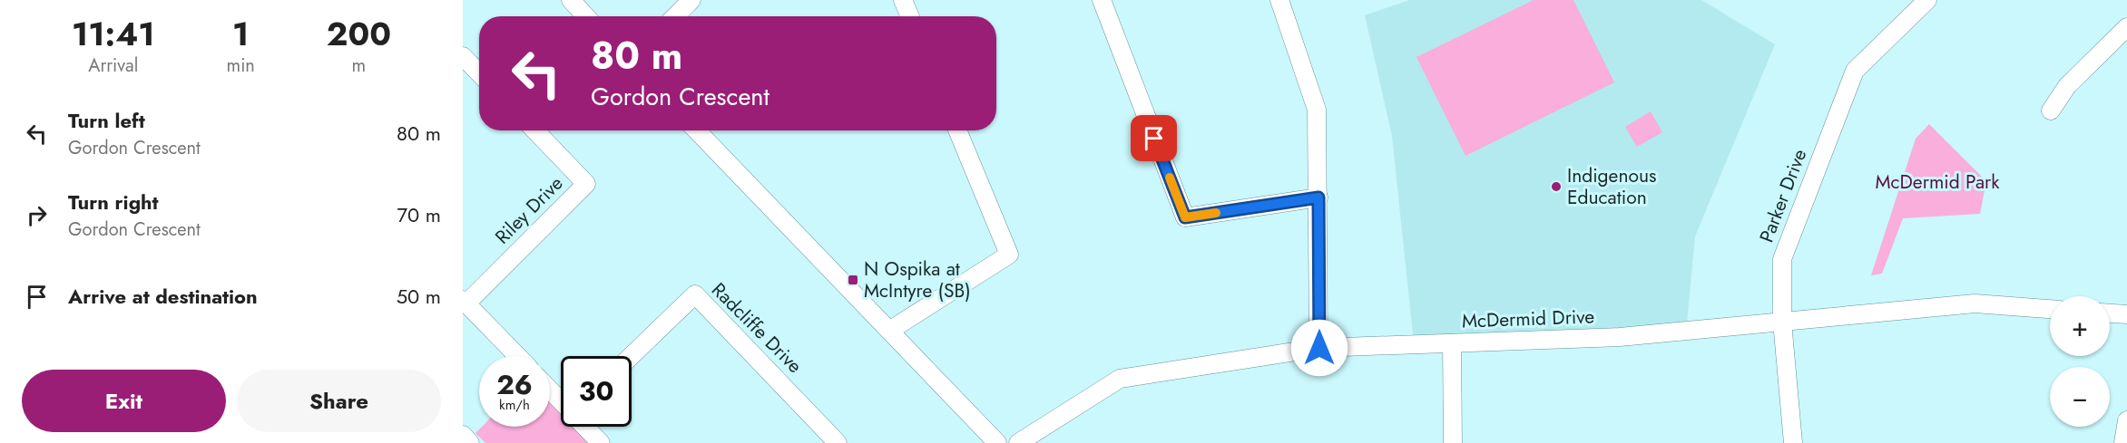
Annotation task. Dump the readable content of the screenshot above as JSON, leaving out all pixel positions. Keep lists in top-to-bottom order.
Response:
{
  "streets": {
    "street": [
      "Parker Drive",
      "Riley Drive",
      "McDermid Drive",
      "Radcliffe Drive"
    ]
  },
  "crossings": [
    ["Parker Drive", "McDermid Drive"]
  ],
  "parks": ["McDermid Park"],
  "places": {
    "other": ["Indigenous Education"],
    "transit": ["N Ospika at McIntyre (SB)"]
  },
  "page": {
    "eta": [
      "11:41",
      "Arrival",
      "1",
      "min",
      "200",
      "m"
    ],
    "turn": ["80 m", "Gordon Crescent"],
    "list": [
      {
        "name": "Turn left",
        "note": "Gordon Crescent",
        "value": "80 m"
      },
      {
        "name": "Turn right",
        "note": "Gordon Crescent",
        "value": "70 m"
      },
      {
        "name": "Arrive at destination",
        "value": "50 m"
      }
    ],
    "map_buttons": ["+", "−"],
    "speed": "26 km/h",
    "limit": "30",
    "buttons": ["Exit", "Share"]
  }
}
